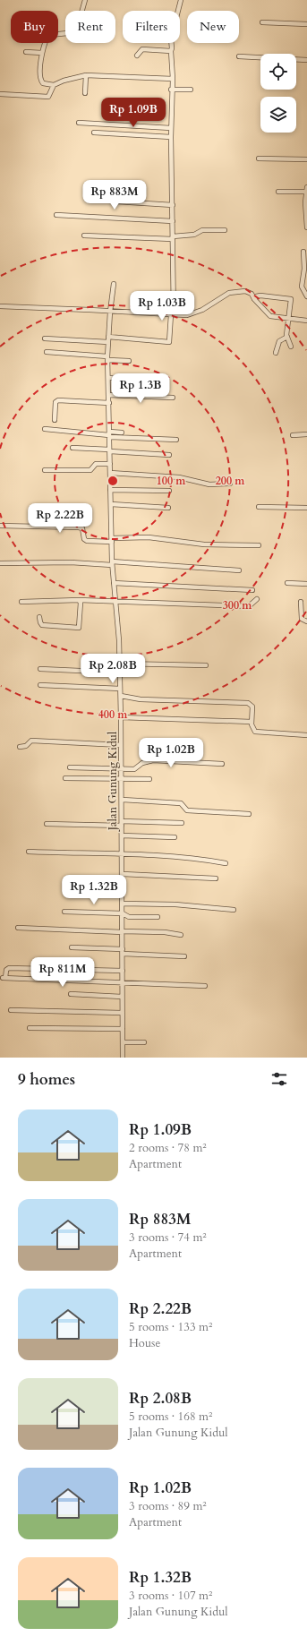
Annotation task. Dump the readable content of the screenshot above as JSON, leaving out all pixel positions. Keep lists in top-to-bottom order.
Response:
{
  "streets": {
    "street": ["Jalan Gunung Kidul"]
  },
  "page": {
    "chip": [
      "Buy",
      "Rent",
      "Filters",
      "New"
    ],
    "price": [
      "Rp 1.09B",
      "Rp 883M",
      "Rp 1.03B",
      "Rp 1.3B",
      "Rp 2.22B",
      "Rp 2.08B",
      "Rp 1.02B",
      "Rp 1.32B",
      "Rp 811M"
    ],
    "heading": "9 homes",
    "list": [
      {
        "name": "Rp 1.09B",
        "note": "2 rooms · 78 m² · Apartment"
      },
      {
        "name": "Rp 883M",
        "note": "3 rooms · 74 m² · Apartment"
      },
      {
        "name": "Rp 2.22B",
        "note": "5 rooms · 133 m² · House"
      },
      {
        "name": "Rp 2.08B",
        "note": "5 rooms · 168 m² · Jalan Gunung Kidul"
      },
      {
        "name": "Rp 1.02B",
        "note": "3 rooms · 89 m² · Apartment"
      },
      {
        "name": "Rp 1.32B",
        "note": "3 rooms · 107 m² · Jalan Gunung Kidul"
      }
    ]
  },
  "rings": [
    "100 m",
    "200 m",
    "300 m",
    "400 m"
  ]
}
